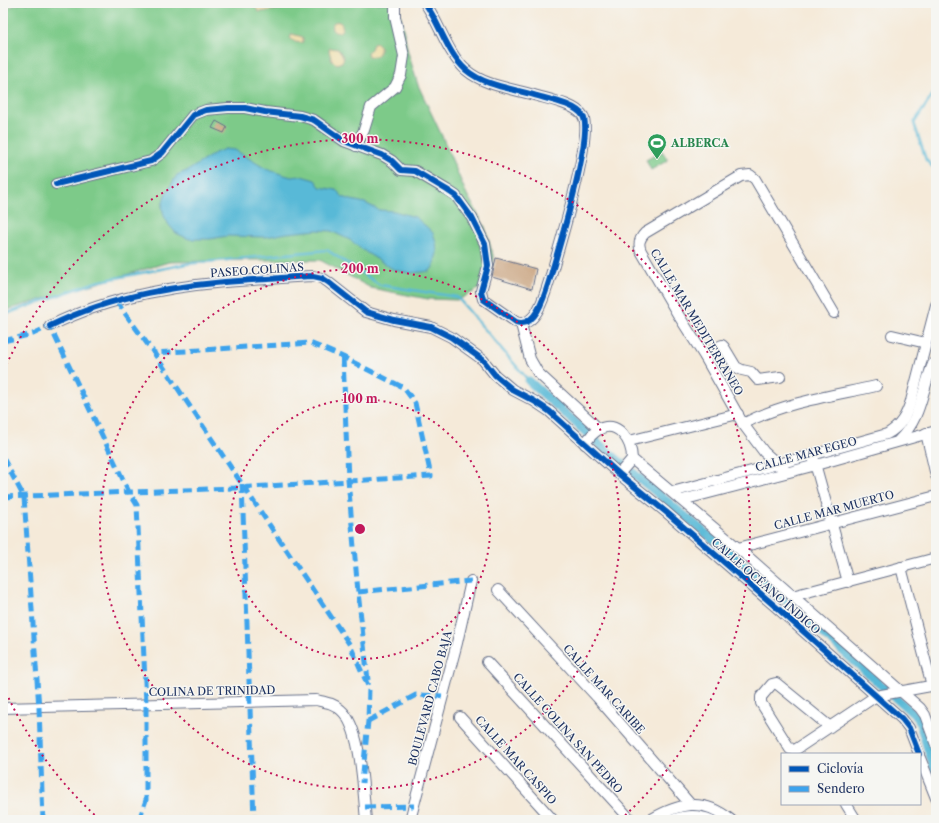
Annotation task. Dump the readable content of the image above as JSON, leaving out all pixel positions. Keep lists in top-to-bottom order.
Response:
{
  "streets": {
    "street": [
      "PASEO COLINAS",
      "CALLE MAR MEDITERRANEO",
      "CALLE MAR EGEO",
      "CALLE MAR MUERTO",
      "CALLE OCÉANO ÍNDICO",
      "CALLE MAR CARIBE",
      "COLINA DE TRINIDAD",
      "BOULEVARD CABO BAJA",
      "CALLE COLINA SAN PEDRO",
      "CALLE MAR CASPIO"
    ]
  },
  "crossings": [
    ["PASEO COLINAS", "CALLE OCÉANO ÍNDICO"],
    ["CALLE MAR MEDITERRANEO", "CALLE MAR EGEO"],
    ["CALLE MAR EGEO", "CALLE OCÉANO ÍNDICO"],
    ["CALLE MAR MUERTO", "CALLE OCÉANO ÍNDICO"]
  ],
  "places": {
    "sports": ["ALBERCA"]
  },
  "legend": ["Ciclovía", "Sendero"],
  "rings": ["300 m", "200 m", "100 m"]
}
